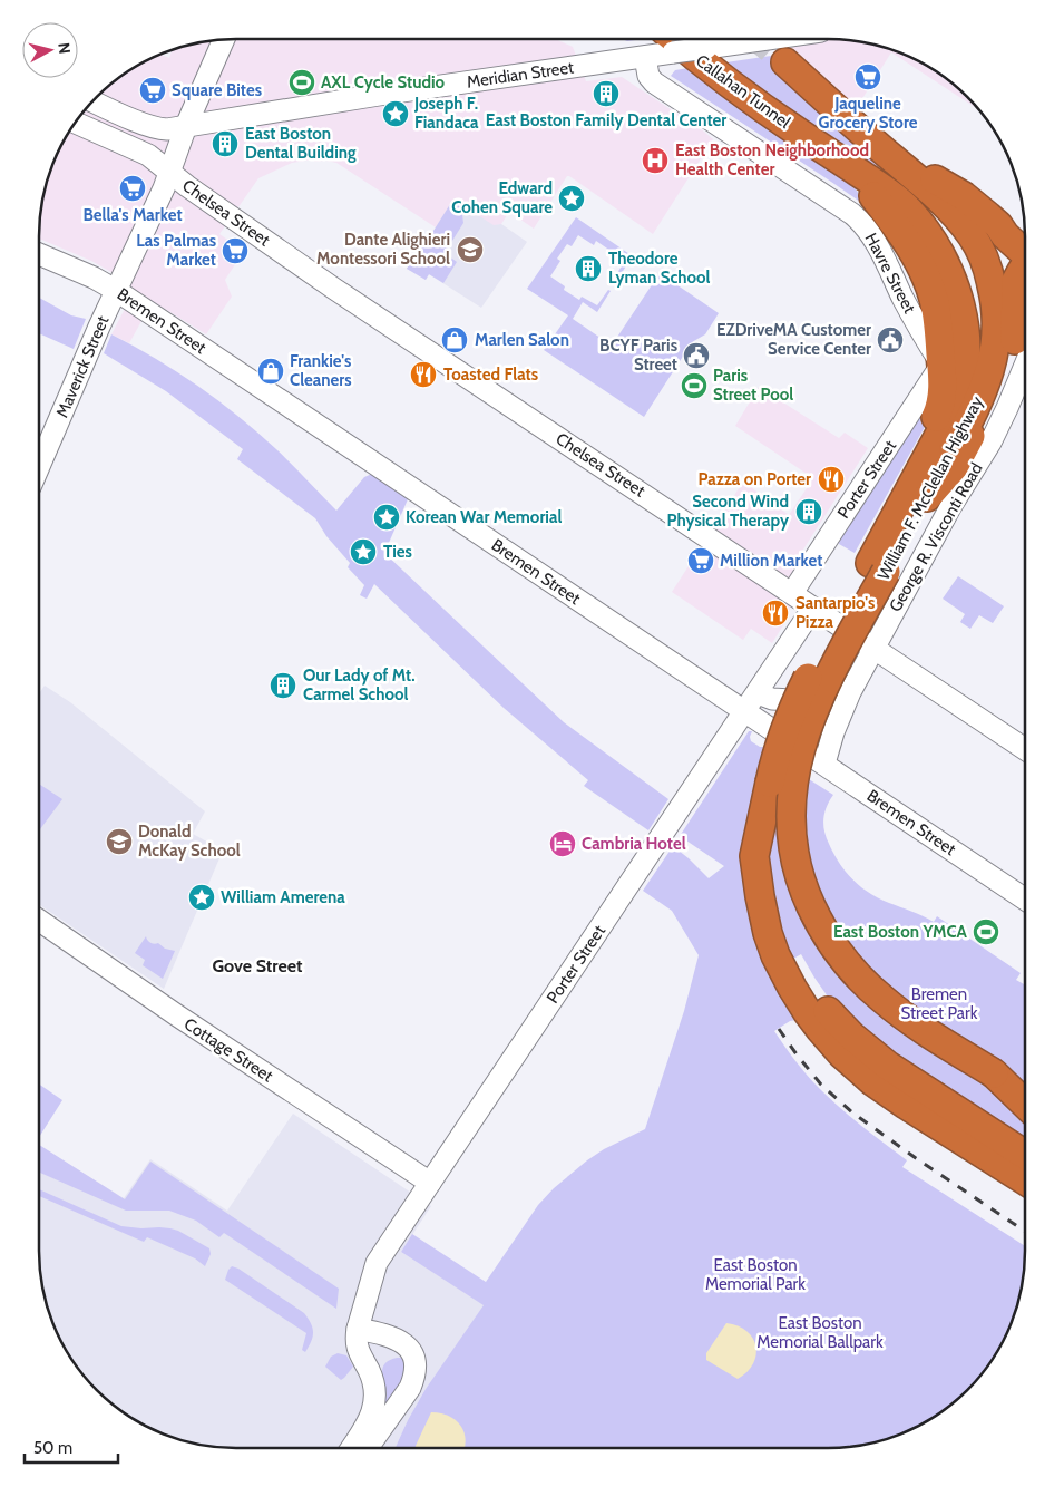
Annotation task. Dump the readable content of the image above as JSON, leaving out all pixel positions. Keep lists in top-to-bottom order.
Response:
{
  "streets": {
    "highway": ["Callahan Tunnel", "William F. McClellan Highway"],
    "main road": [
      "Meridian Street",
      "Chelsea Street",
      "Havre Street",
      "Bremen Street",
      "Maverick Street",
      "Porter Street",
      "George R. Visconti Road",
      "Cottage Street"
    ]
  },
  "crossings": [
    ["Meridian Street", "Callahan Tunnel"],
    ["Meridian Street", "Havre Street"],
    ["Meridian Street", "Maverick Street"],
    ["Callahan Tunnel", "William F. McClellan Highway"],
    ["Chelsea Street", "Maverick Street"],
    ["Chelsea Street", "Porter Street"],
    ["Chelsea Street", "George R. Visconti Road"],
    ["Havre Street", "Porter Street"],
    ["Bremen Street", "Maverick Street"],
    ["Bremen Street", "Porter Street"],
    ["Bremen Street", "George R. Visconti Road"],
    ["Porter Street", "Cottage Street"]
  ],
  "districts": ["Gove Street"],
  "parks": ["Bremen Street Park", "East Boston Memorial Park", "East Boston Memorial Ballpark"],
  "places": {
    "supermarket": [
      "Jaqueline Grocery Store",
      "Square Bites",
      "Bella's Market",
      "Las Palmas Market",
      "Million Market"
    ],
    "sports": ["AXL Cycle Studio", "Paris Street Pool", "East Boston YMCA"],
    "building": [
      "East Boston Family Dental Center",
      "East Boston Dental Building",
      "Theodore Lyman School",
      "Second Wind Physical Therapy",
      "Our Lady of Mt. Carmel School"
    ],
    "place": [
      "Joseph F. Fiandaca",
      "Edward Cohen Square",
      "Korean War Memorial",
      "Ties",
      "William Amerena"
    ],
    "hospital": ["East Boston Neighborhood Health Center"],
    "school or university": ["Dante Alighieri Montessori School", "Donald McKay School"],
    "shop": ["Marlen Salon", "Frankie's Cleaners"],
    "public building": ["EZDriveMA Customer Service Center", "BCYF Paris Street"],
    "restaurant": ["Toasted Flats", "Pazza on Porter", "Santarpio's Pizza"],
    "hotel": ["Cambria Hotel"]
  },
  "scale_bar": "50 m",
  "north": "right"
}
